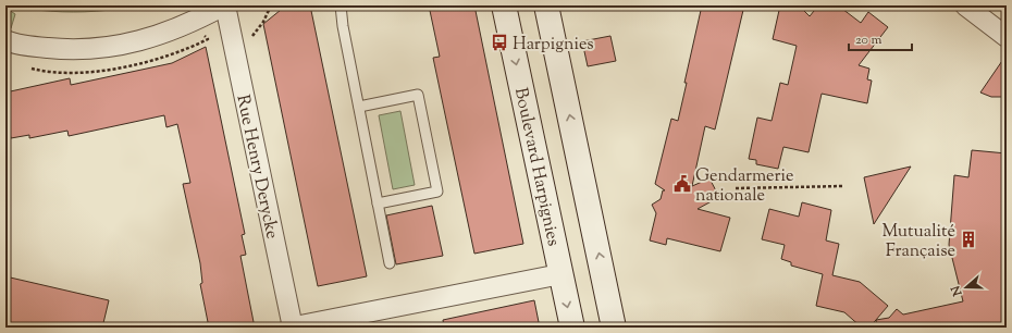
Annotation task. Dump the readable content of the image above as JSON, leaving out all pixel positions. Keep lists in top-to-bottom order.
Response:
{
  "streets": {
    "main road": ["Boulevard Harpignies"],
    "street": ["Rue Henry Derycke"]
  },
  "places": {
    "bus stop": ["Harpignies"],
    "public building": ["Gendarmerie nationale"],
    "building": ["Mutualité Française"]
  },
  "scale_bar": "20 m",
  "north": "left"
}
